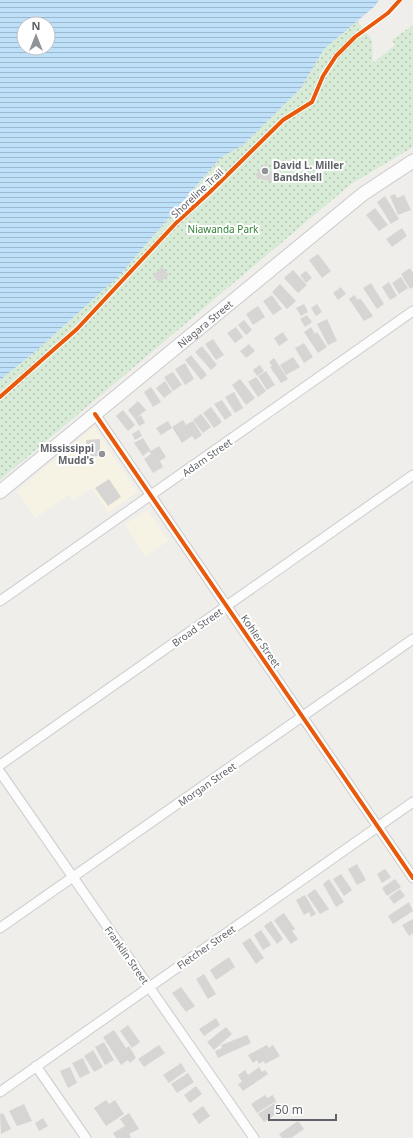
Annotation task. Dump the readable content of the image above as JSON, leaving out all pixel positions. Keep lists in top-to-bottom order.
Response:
{
  "streets": {
    "main road": ["Niagara Street"],
    "street": [
      "Adam Street",
      "Broad Street",
      "Kohler Street",
      "Morgan Street",
      "Fletcher Street",
      "Franklin Street"
    ],
    "cycle path": ["Shoreline Trail"]
  },
  "crossings": [
    ["Niagara Street", "Kohler Street"],
    ["Adam Street", "Kohler Street"],
    ["Broad Street", "Kohler Street"],
    ["Kohler Street", "Morgan Street"],
    ["Kohler Street", "Fletcher Street"],
    ["Morgan Street", "Franklin Street"],
    ["Fletcher Street", "Franklin Street"]
  ],
  "parks": ["Niawanda Park"],
  "places": ["David L. Miller Bandshell", "Mississippi Mudd's"],
  "scale_bar": "50 m",
  "north": "top"
}
